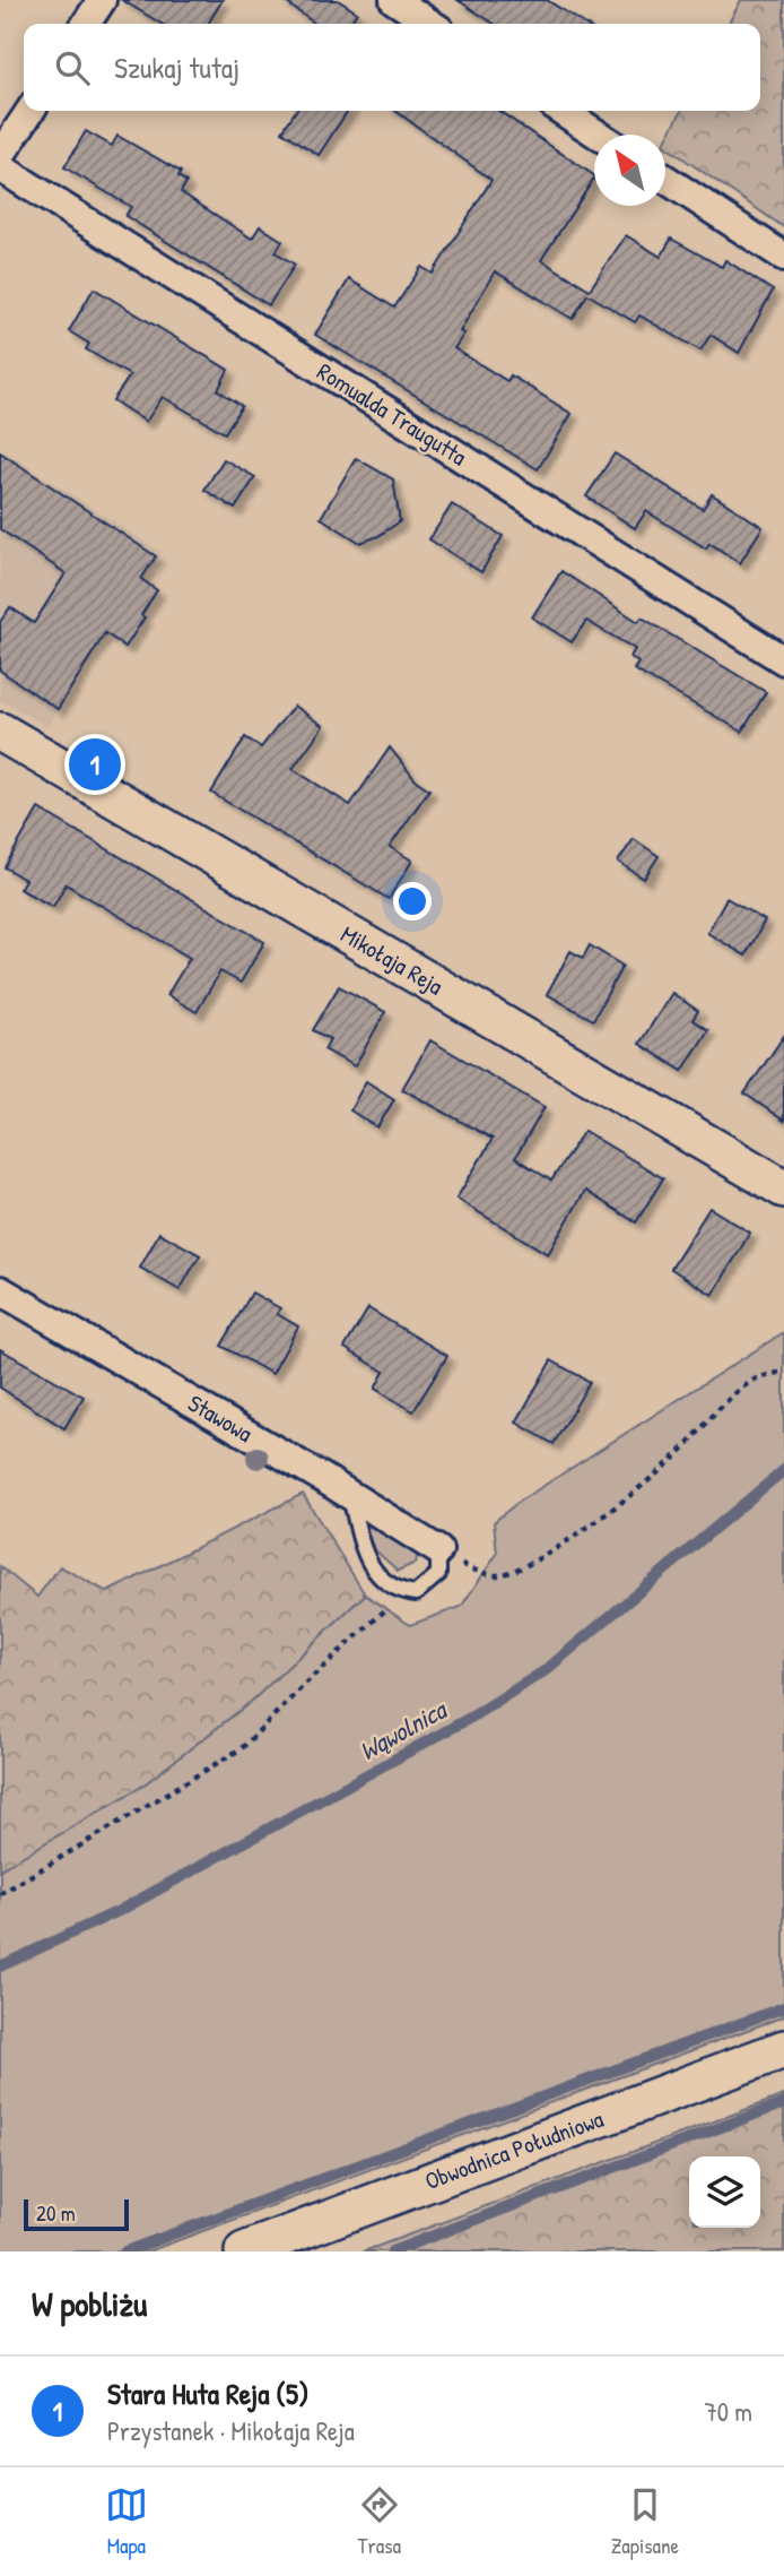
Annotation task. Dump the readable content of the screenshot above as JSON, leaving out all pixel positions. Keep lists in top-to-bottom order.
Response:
{
  "streets": {
    "street": [
      "Romualda Traugutta",
      "Mikołaja Reja",
      "Stawowa",
      "Obwodnica Południowa"
    ]
  },
  "water": ["Wąwolnica"],
  "scale_bar": "20 m",
  "north": "top left",
  "page": {
    "search": "Szukaj tutaj",
    "pins": "1",
    "scale": "20 m",
    "heading": "W pobliżu",
    "list": [
      {
        "mark": "1",
        "name": "Stara Huta Reja (5)",
        "note": "Przystanek · Mikołaja Reja",
        "value": "70 m"
      }
    ],
    "nav": ["Mapa", "Trasa", "Zapisane"]
  }
}
